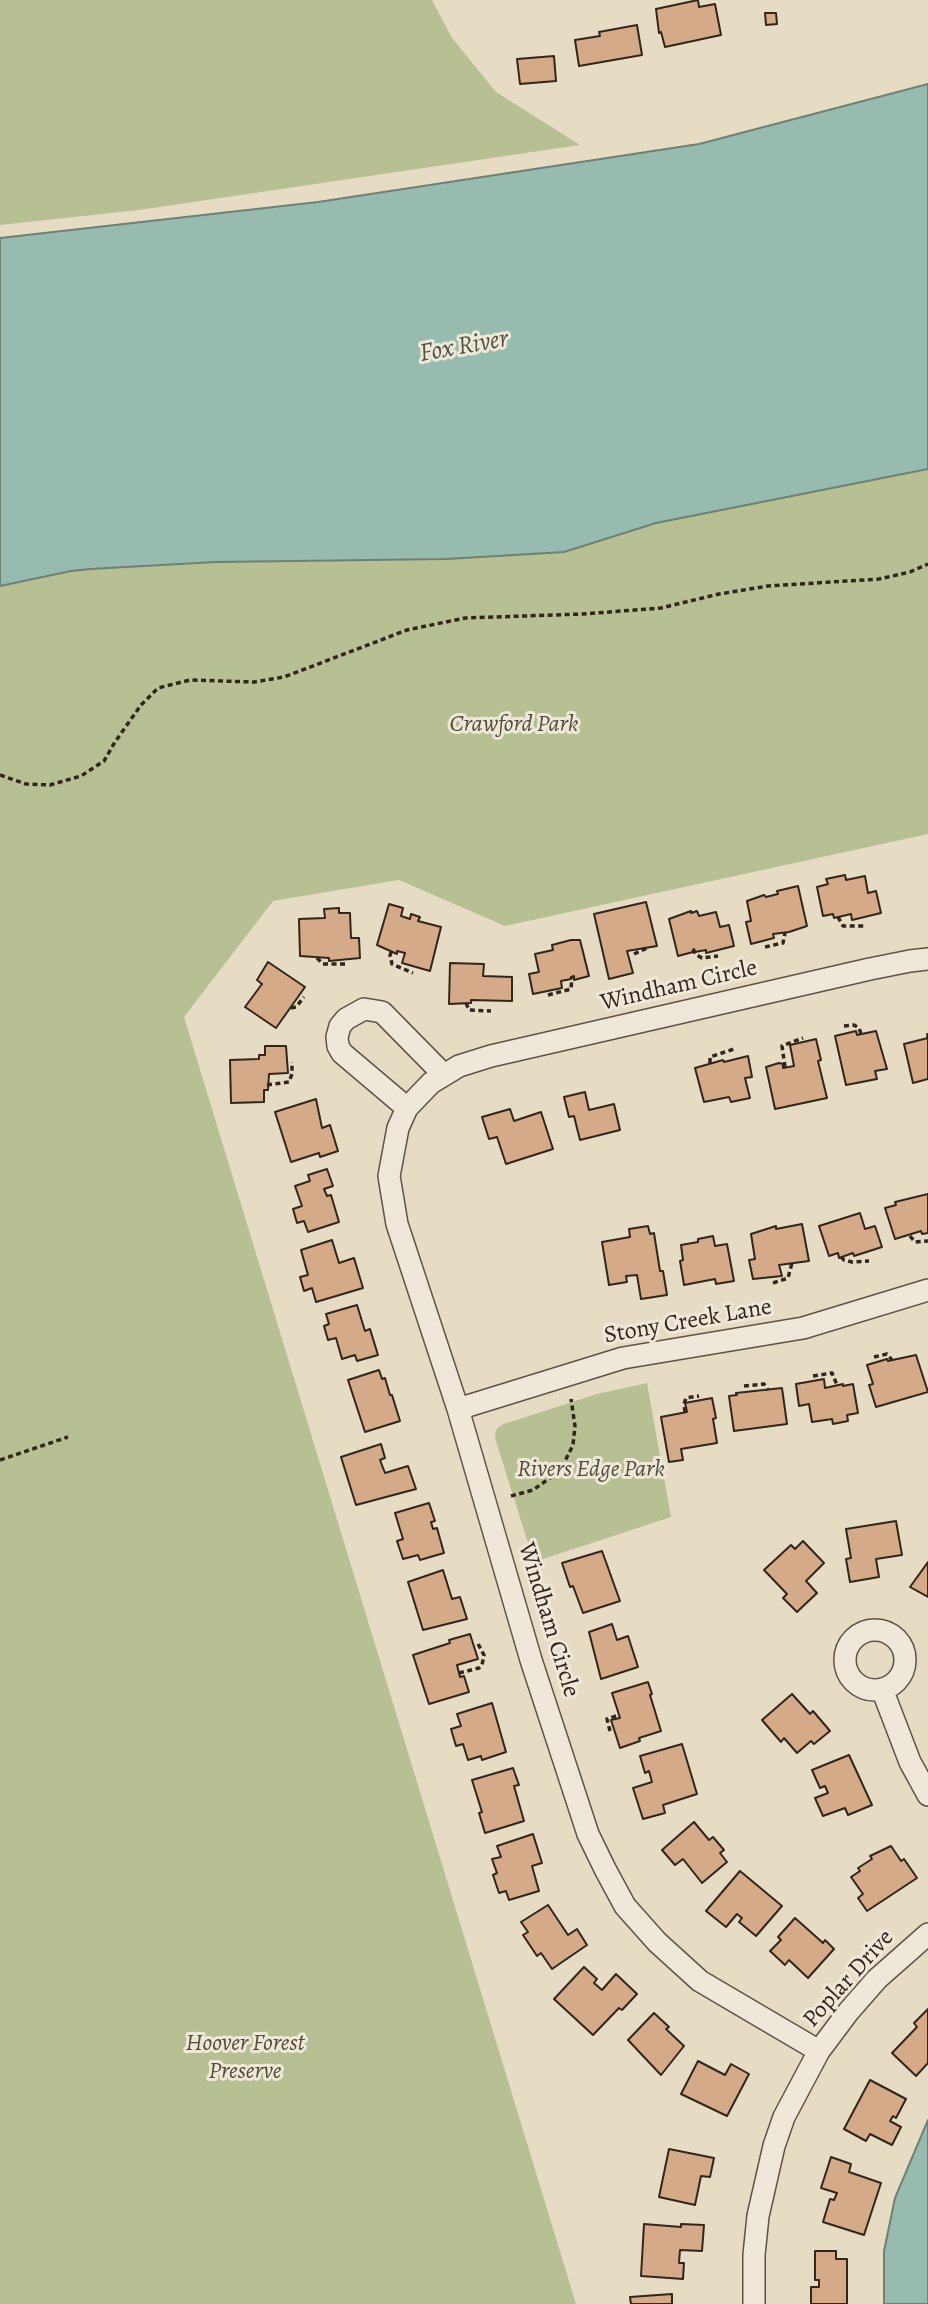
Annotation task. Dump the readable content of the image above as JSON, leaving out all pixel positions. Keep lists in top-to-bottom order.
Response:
{
  "streets": {
    "street": ["Windham Circle", "Stony Creek Lane", "Poplar Drive"]
  },
  "crossings": [
    ["Windham Circle", "Stony Creek Lane"],
    ["Windham Circle", "Poplar Drive"]
  ],
  "water": ["Fox River"],
  "parks": ["Crawford Park", "Rivers Edge Park", "Hoover Forest Preserve"]
}
